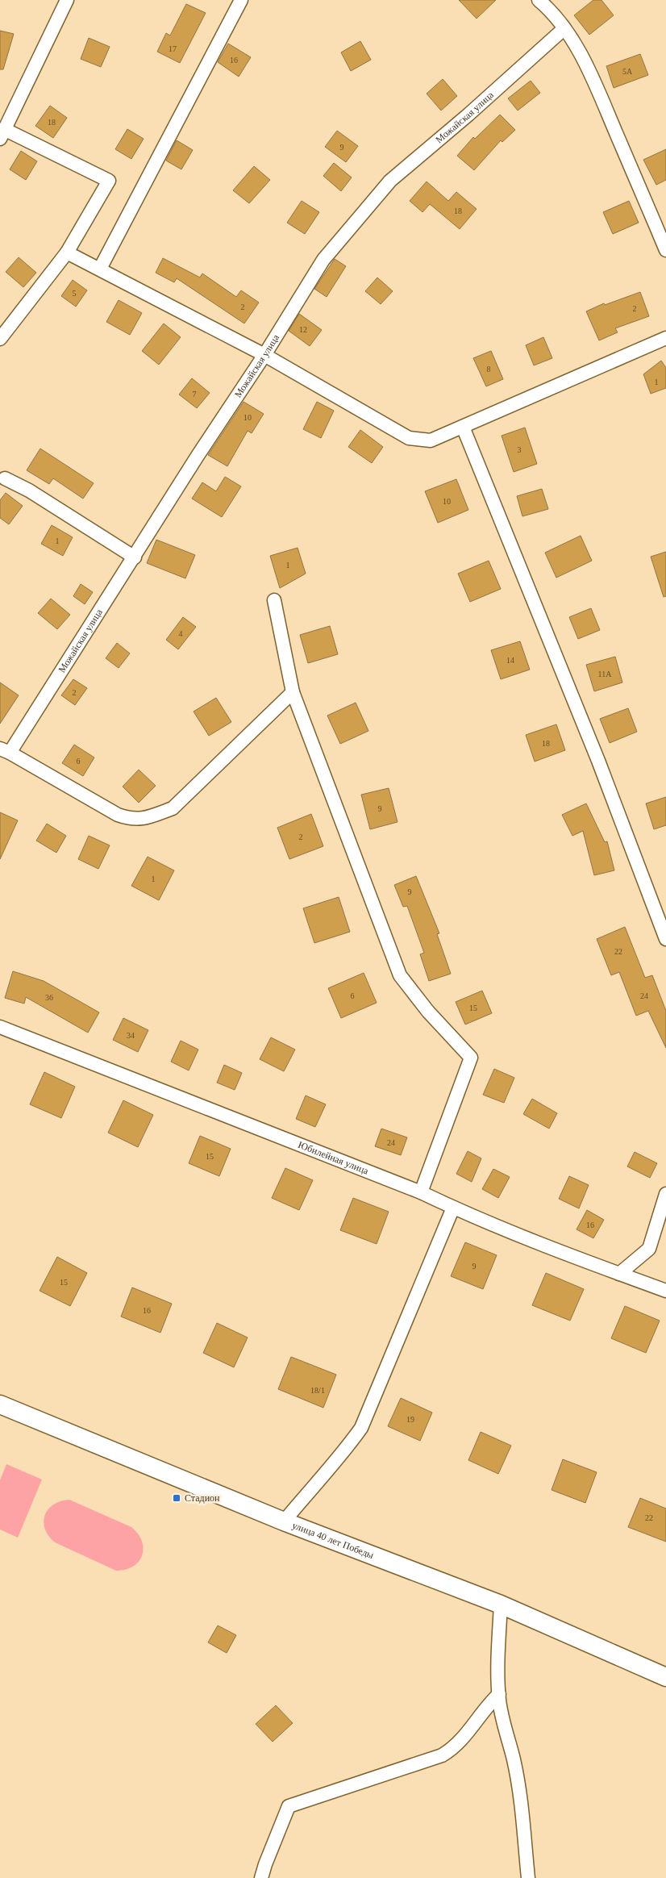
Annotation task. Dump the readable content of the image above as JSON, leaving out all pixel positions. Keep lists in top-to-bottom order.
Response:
{
  "streets": {
    "street": ["Можайская улица", "Юбилейная улица", "улица 40 лет Победы"]
  },
  "places": {
    "transit": ["Стадион"]
  },
  "house_numbers": [
    "17",
    "16",
    "5А",
    "18",
    "9",
    "18",
    "5",
    "2",
    "2",
    "12",
    "8",
    "1",
    "7",
    "10",
    "3",
    "10",
    "1",
    "1",
    "4",
    "14",
    "11А",
    "2",
    "18",
    "6",
    "9",
    "2",
    "1",
    "9",
    "22",
    "6",
    "24",
    "36",
    "15",
    "34",
    "24",
    "15",
    "16",
    "9",
    "15",
    "16",
    "18/1",
    "19",
    "22"
  ]
}
